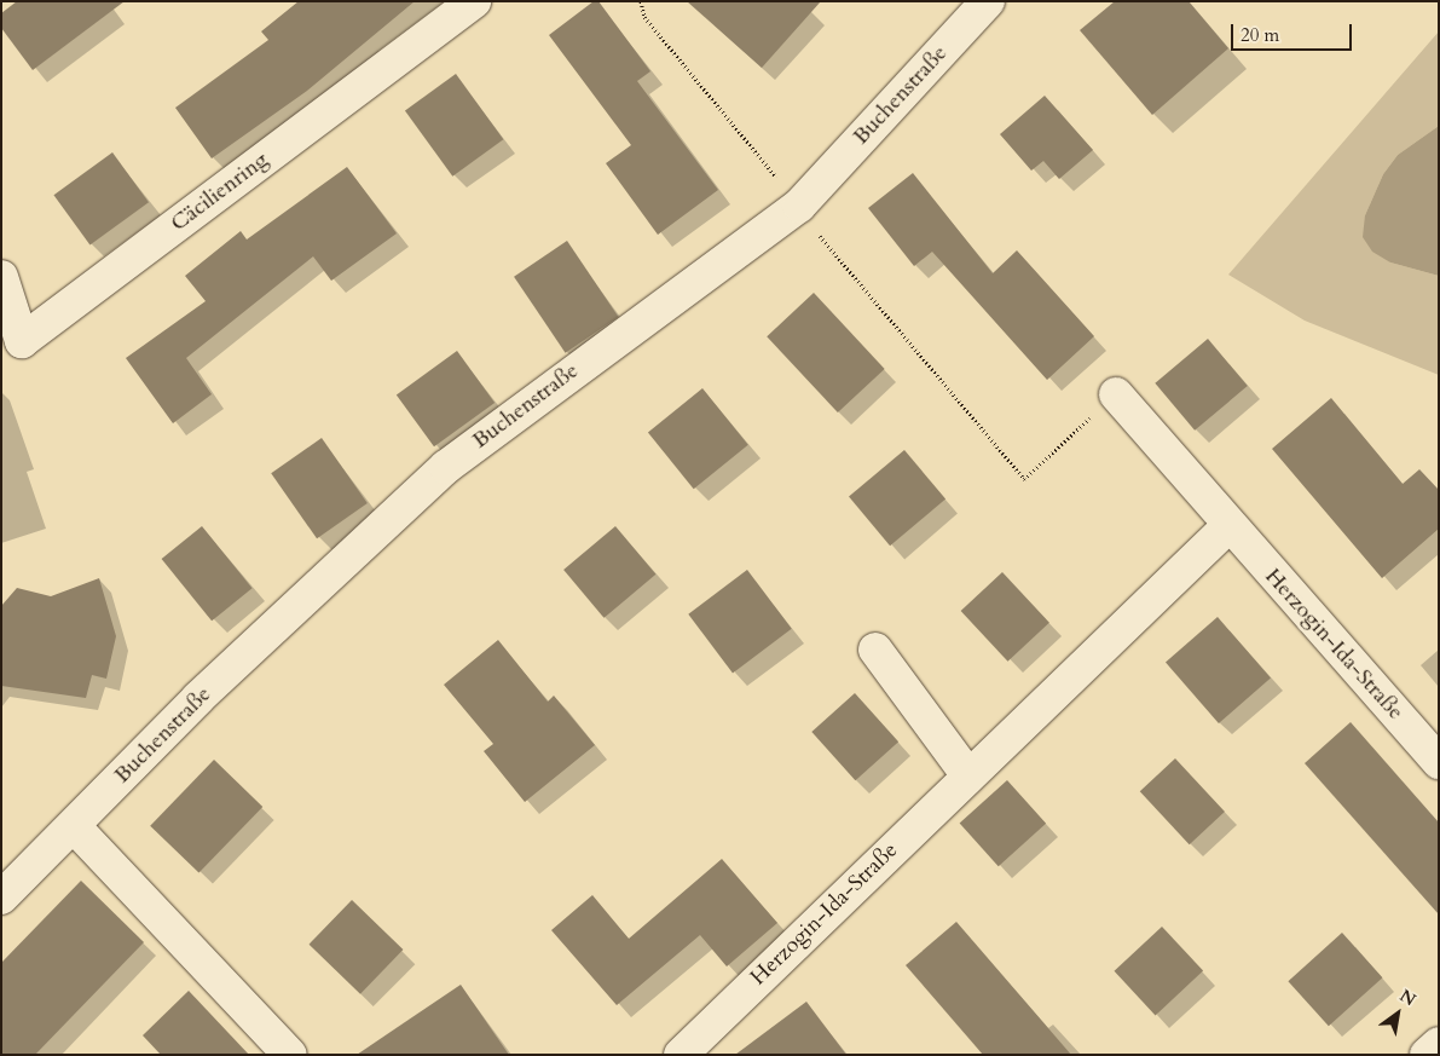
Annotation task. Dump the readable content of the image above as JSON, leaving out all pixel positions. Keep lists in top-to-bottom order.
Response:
{
  "streets": {
    "street": ["Buchenstraße", "Cäcilienring", "Herzogin-Ida-Straße"]
  },
  "scale_bar": "20 m",
  "north": "top right"
}
